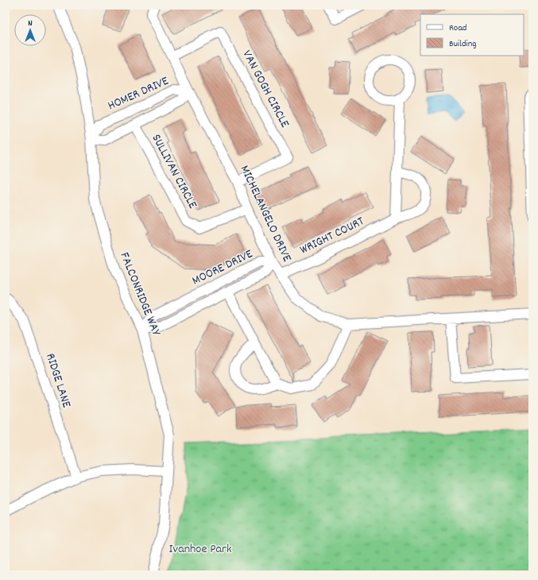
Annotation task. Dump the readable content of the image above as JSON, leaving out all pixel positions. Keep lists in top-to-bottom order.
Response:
{
  "streets": {
    "street": [
      "VAN GOGH CIRCLE",
      "HOMER DRIVE",
      "SULLIVAN CIRCLE",
      "MICHELANGELO DRIVE",
      "WRIGHT COURT",
      "MOORE DRIVE",
      "FALCONRIDGE WAY",
      "RIDGE LANE"
    ]
  },
  "crossings": [
    ["VAN GOGH CIRCLE", "MICHELANGELO DRIVE"],
    ["HOMER DRIVE", "SULLIVAN CIRCLE"],
    ["HOMER DRIVE", "MICHELANGELO DRIVE"],
    ["HOMER DRIVE", "FALCONRIDGE WAY"],
    ["SULLIVAN CIRCLE", "MICHELANGELO DRIVE"],
    ["MICHELANGELO DRIVE", "WRIGHT COURT"],
    ["MICHELANGELO DRIVE", "MOORE DRIVE"],
    ["MOORE DRIVE", "FALCONRIDGE WAY"]
  ],
  "parks": ["Ivanhoe Park"],
  "legend": ["Road", "Building"],
  "north": "top"
}
